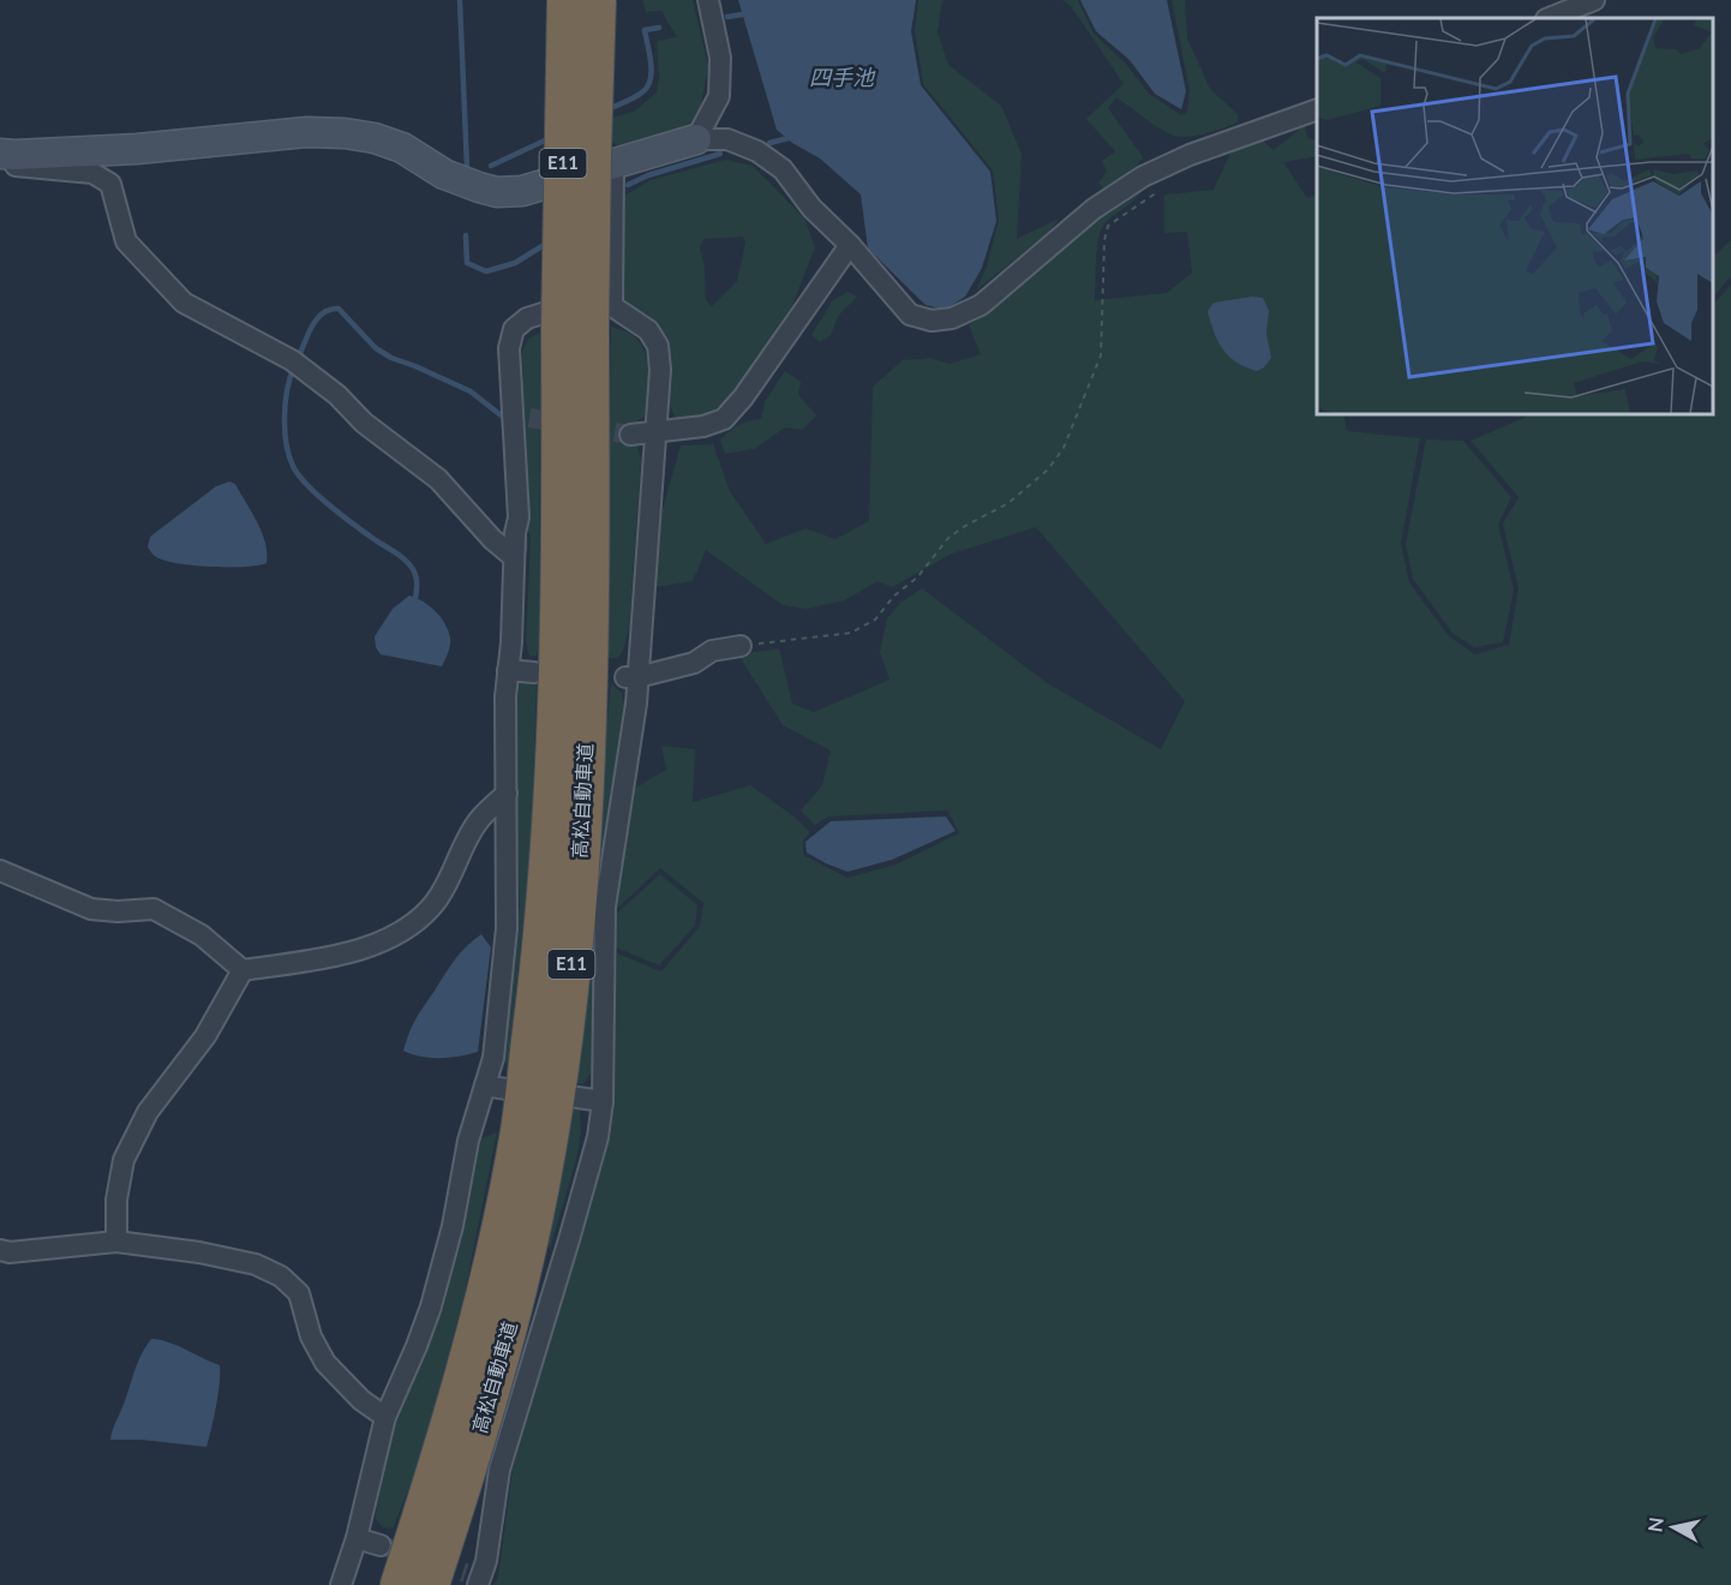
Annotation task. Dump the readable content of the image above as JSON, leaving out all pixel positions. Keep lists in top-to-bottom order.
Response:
{
  "streets": {
    "highway": ["E11", "高松自動車道"]
  },
  "water": ["四手池"],
  "north": "left"
}
